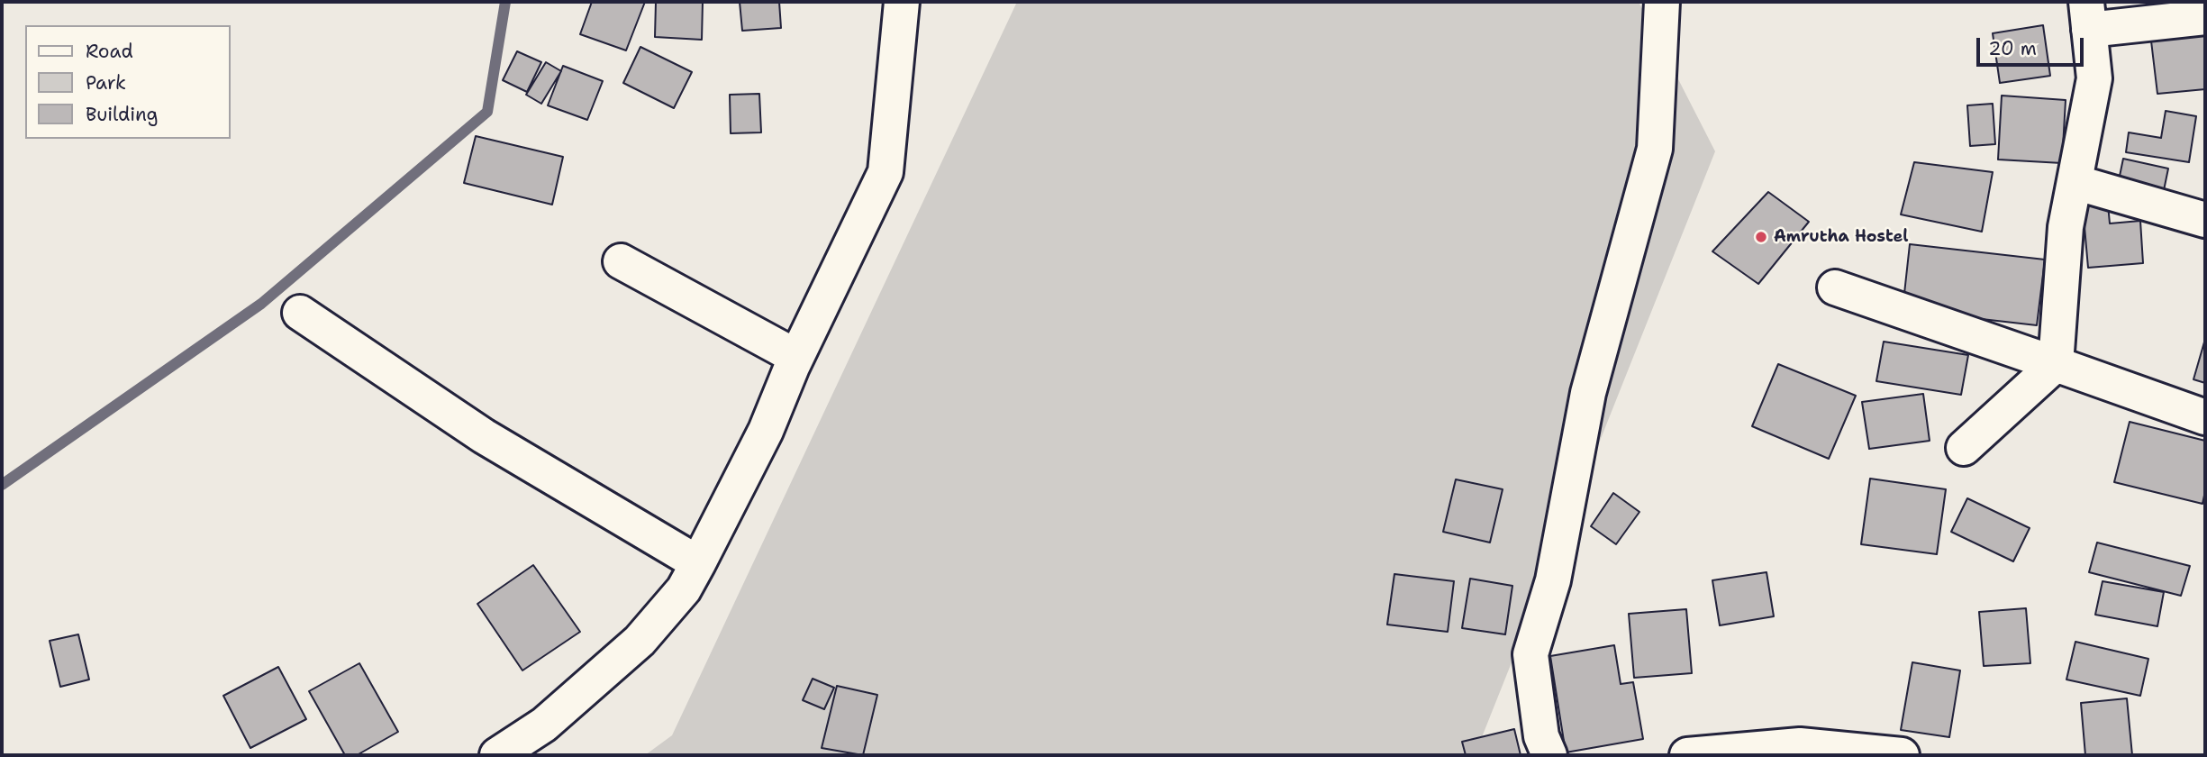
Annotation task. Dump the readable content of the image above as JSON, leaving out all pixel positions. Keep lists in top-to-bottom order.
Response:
{
  "places": ["Amrutha Hostel"],
  "legend": ["Road", "Park", "Building"],
  "scale_bar": "20 m"
}
